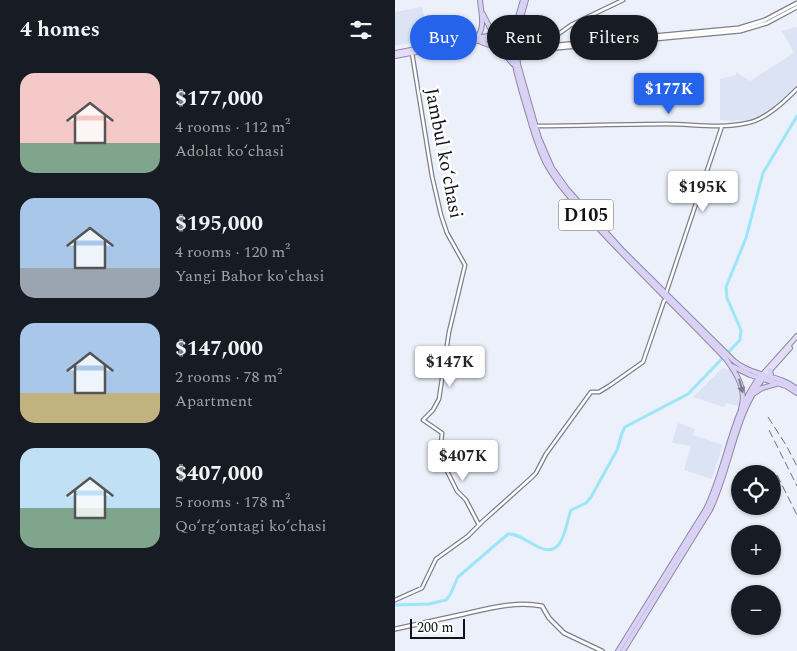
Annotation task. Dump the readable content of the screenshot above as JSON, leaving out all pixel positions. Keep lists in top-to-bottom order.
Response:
{
  "streets": {
    "highway": ["D105"],
    "street": ["Jambul koʻchasi"]
  },
  "scale_bar": "200 m",
  "page": {
    "heading": "4 homes",
    "chip": ["Buy", "Rent", "Filters"],
    "list": [
      {
        "name": "$177,000",
        "note": "4 rooms · 112 m² · Adolat koʻchasi"
      },
      {
        "name": "$195,000",
        "note": "4 rooms · 120 m² · Yangi Bahor ko'chasi"
      },
      {
        "name": "$147,000",
        "note": "2 rooms · 78 m² · Apartment"
      },
      {
        "name": "$407,000",
        "note": "5 rooms · 178 m² · Qoʻrgʻontagi koʻchasi"
      }
    ],
    "price": [
      "$177K",
      "$195K",
      "$147K",
      "$407K"
    ],
    "map_buttons": ["+", "−"],
    "scale": "200 m"
  }
}
